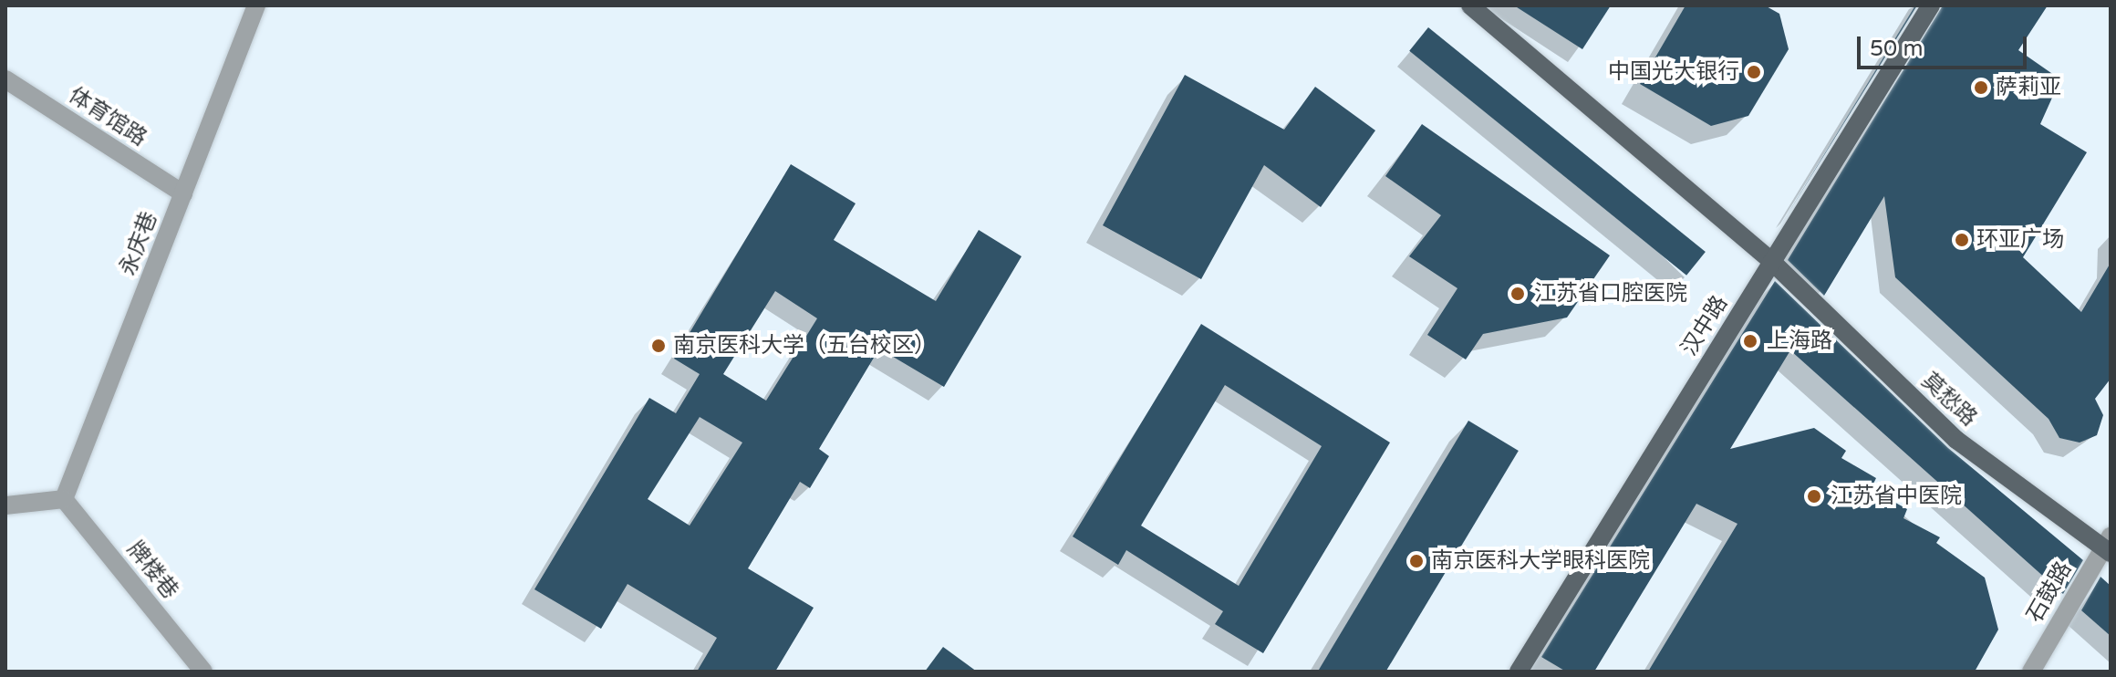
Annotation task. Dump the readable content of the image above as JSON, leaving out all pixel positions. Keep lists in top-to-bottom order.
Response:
{
  "streets": {
    "main road": ["汉中路", "莫愁路"],
    "street": [
      "体育馆路",
      "永庆巷",
      "牌楼巷",
      "石鼓路"
    ]
  },
  "crossings": [
    ["体育馆路", "永庆巷"],
    ["永庆巷", "牌楼巷"],
    ["汉中路", "莫愁路"],
    ["莫愁路", "石鼓路"]
  ],
  "places": [
    "中国光大银行",
    "萨莉亚",
    "环亚广场",
    "江苏省口腔医院",
    "上海路",
    "南京医科大学（五台校区）",
    "江苏省中医院",
    "南京医科大学眼科医院"
  ],
  "scale_bar": "50 m"
}
